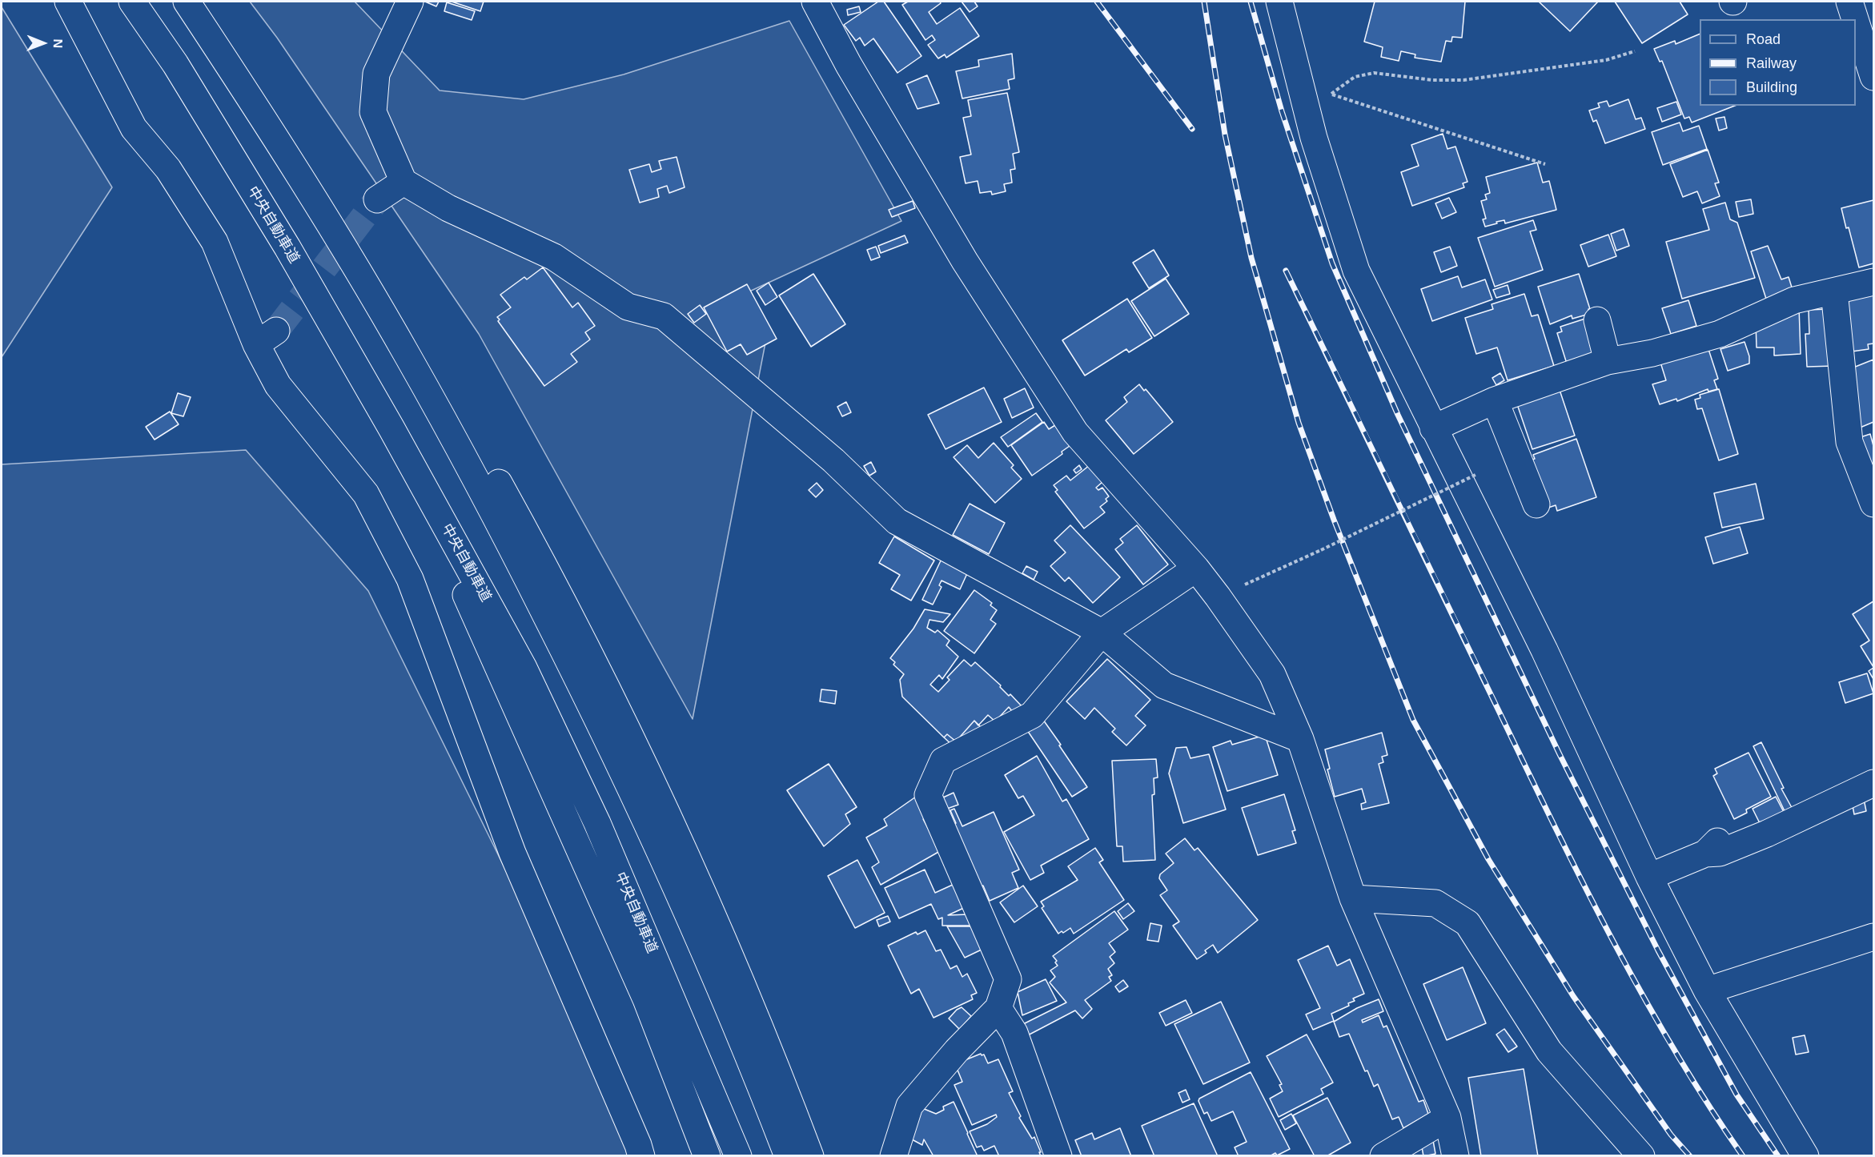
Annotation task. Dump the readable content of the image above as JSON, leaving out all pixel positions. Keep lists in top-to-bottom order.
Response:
{
  "streets": {
    "main road": ["中央自動車道"]
  },
  "legend": ["Road", "Railway", "Building"],
  "north": "right"
}
